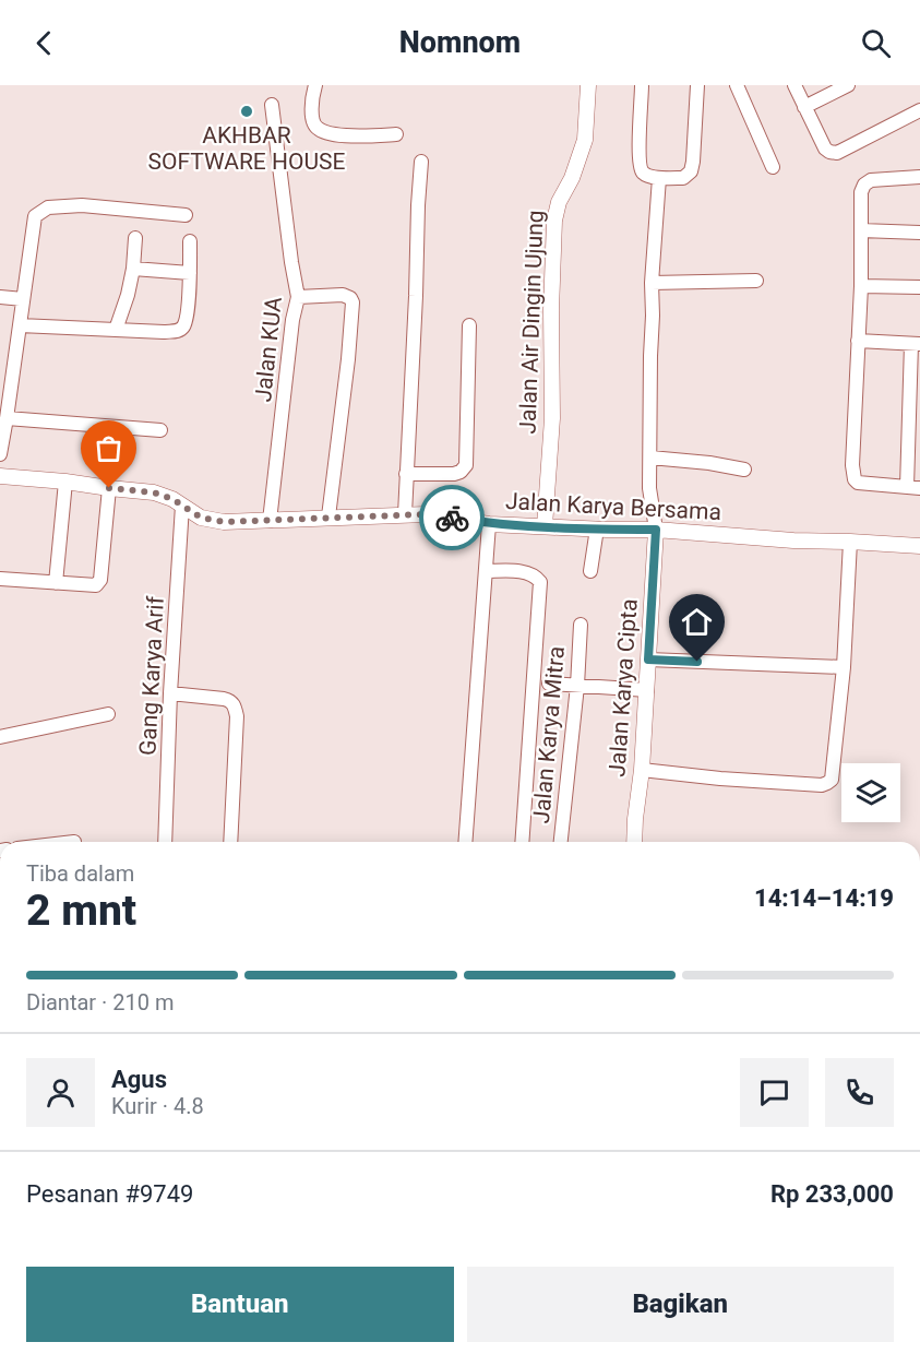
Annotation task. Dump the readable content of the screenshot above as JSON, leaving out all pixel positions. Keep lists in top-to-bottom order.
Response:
{
  "streets": {
    "street": [
      "Jalan Air Dingin Ujung",
      "Jalan KUA",
      "Jalan Karya Bersama",
      "Gang Karya Arif",
      "Jalan Karya Cipta",
      "Jalan Karya Mitra"
    ]
  },
  "crossings": [
    ["Jalan Air Dingin Ujung", "Jalan Karya Bersama"],
    ["Jalan KUA", "Jalan Karya Bersama"],
    ["Jalan Karya Bersama", "Gang Karya Arif"],
    ["Jalan Karya Bersama", "Jalan Karya Cipta"]
  ],
  "places": ["AKHBAR SOFTWARE HOUSE"],
  "page": {
    "header": "Nomnom",
    "heading": ["2 mnt", "Tiba dalam", "14:14–14:19"],
    "panel": [
      "Agus",
      "Kurir · 4.8",
      "Pesanan #9749",
      "Rp 233,000"
    ],
    "bar": "Diantar · 210 m",
    "buttons": ["Bantuan", "Bagikan"]
  }
}
